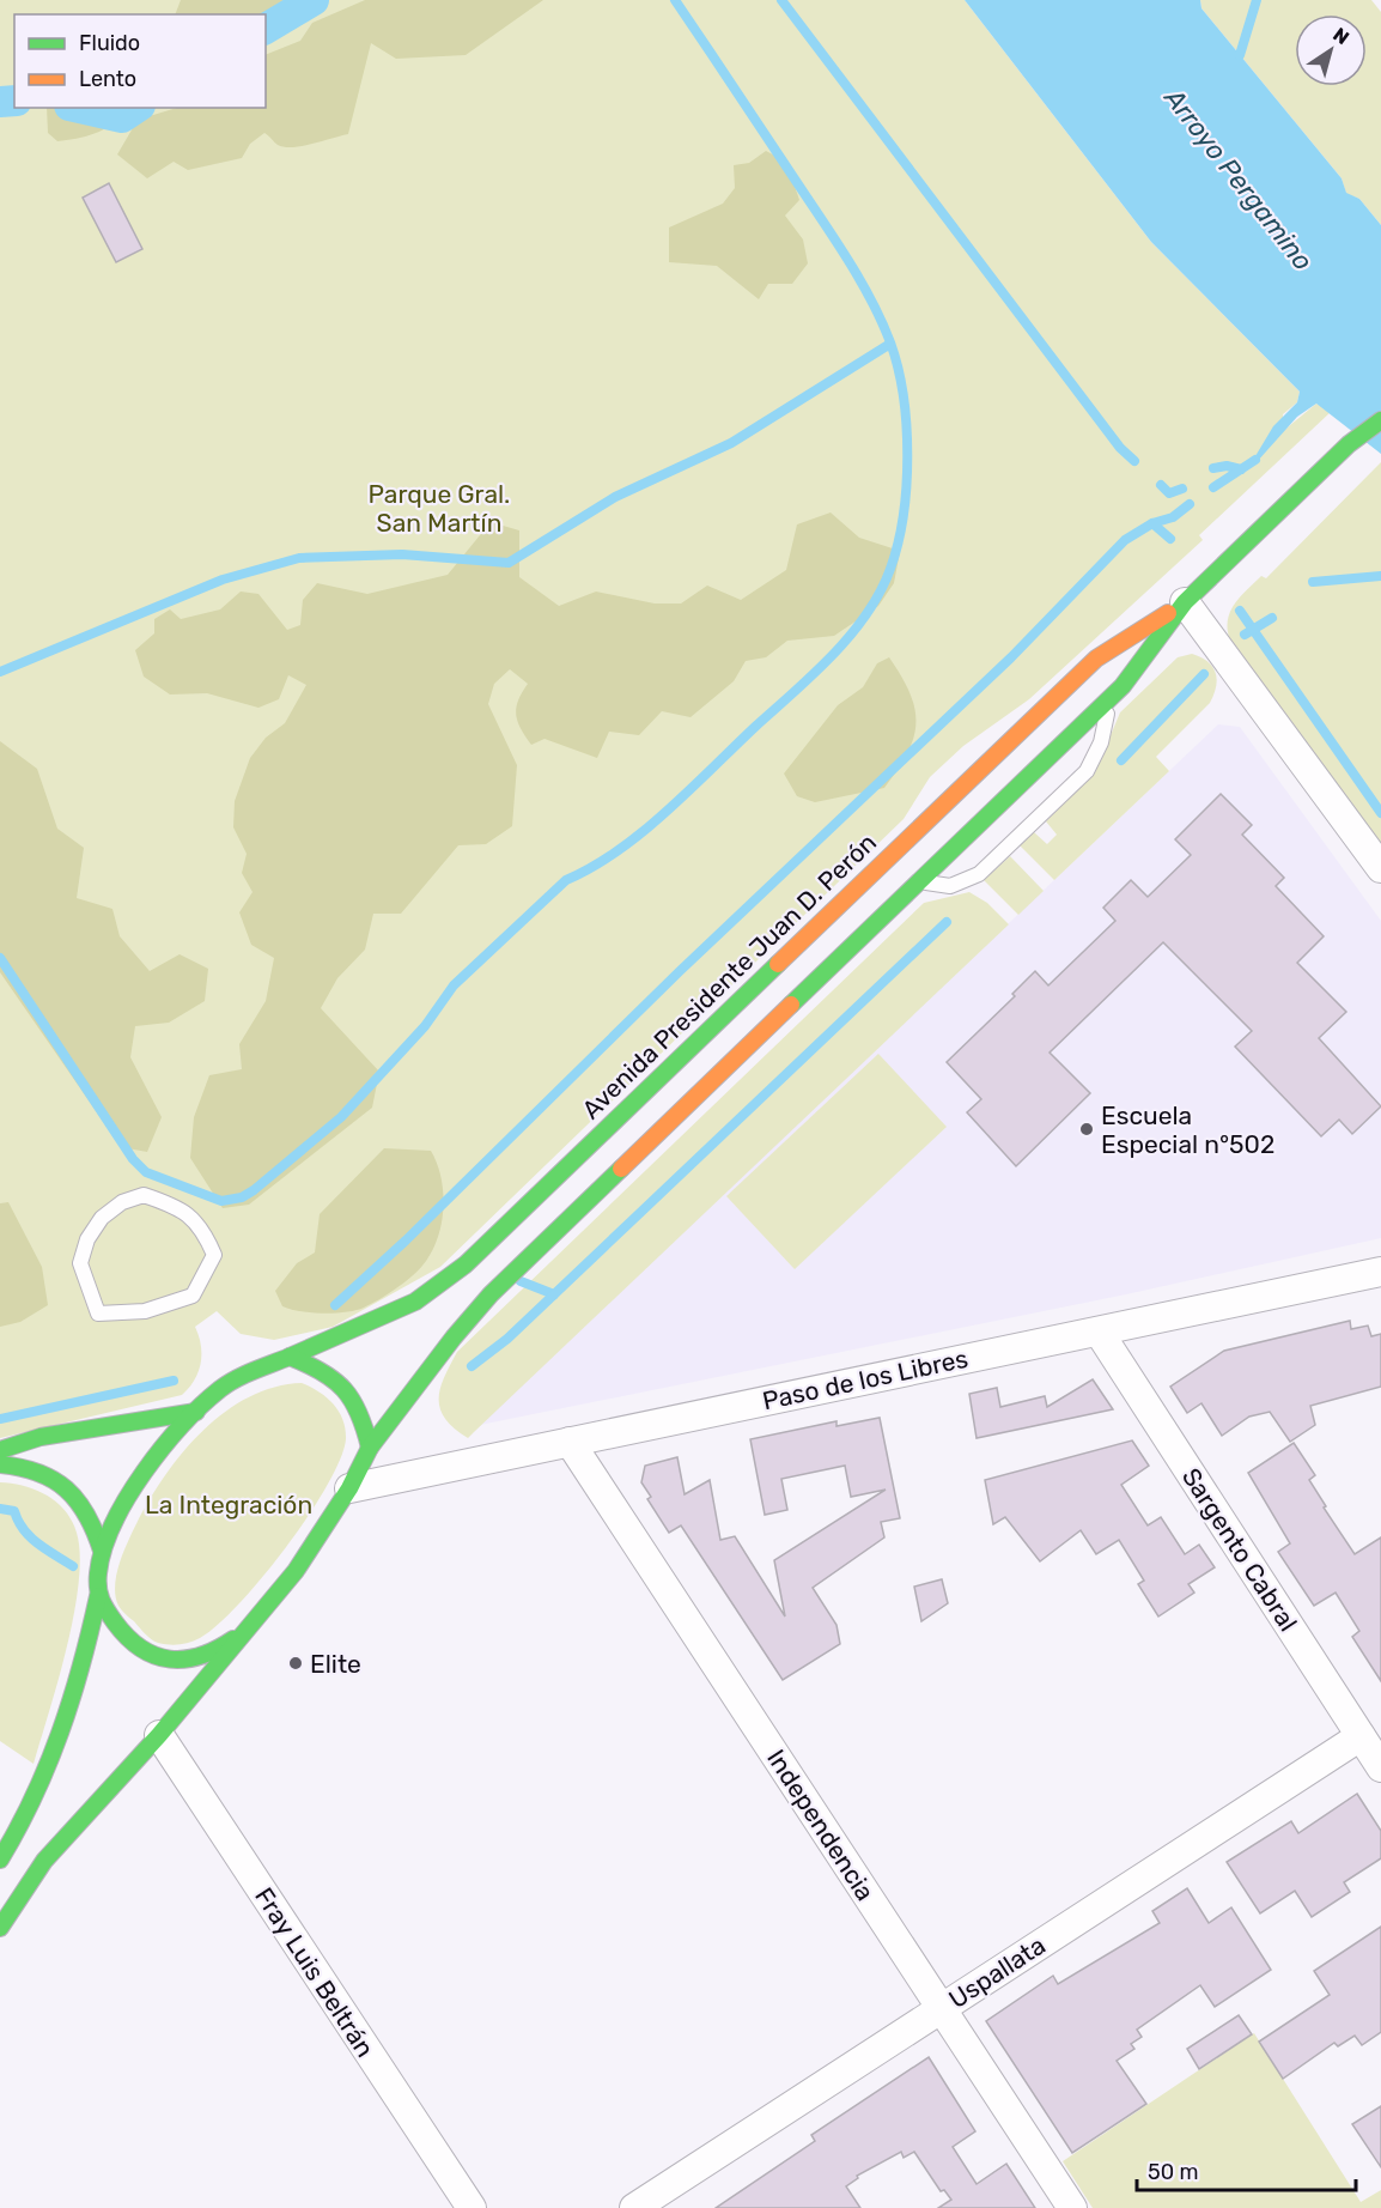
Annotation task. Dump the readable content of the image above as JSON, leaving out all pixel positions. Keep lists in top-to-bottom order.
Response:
{
  "streets": {
    "main road": ["Avenida Presidente Juan D. Perón"],
    "street": [
      "Paso de los Libres",
      "Sargento Cabral",
      "Independencia",
      "Fray Luis Beltrán",
      "Uspallata"
    ]
  },
  "crossings": [
    ["Avenida Presidente Juan D. Perón", "Paso de los Libres"],
    ["Avenida Presidente Juan D. Perón", "Fray Luis Beltrán"],
    ["Paso de los Libres", "Sargento Cabral"],
    ["Paso de los Libres", "Independencia"],
    ["Sargento Cabral", "Uspallata"],
    ["Independencia", "Uspallata"]
  ],
  "water": ["Arroyo Pergamino"],
  "parks": ["Parque Gral. San Martín", "La Integración"],
  "places": ["Escuela Especial n°502", "Elite"],
  "legend": ["Fluido", "Lento"],
  "scale_bar": "50 m",
  "north": "top right"
}
